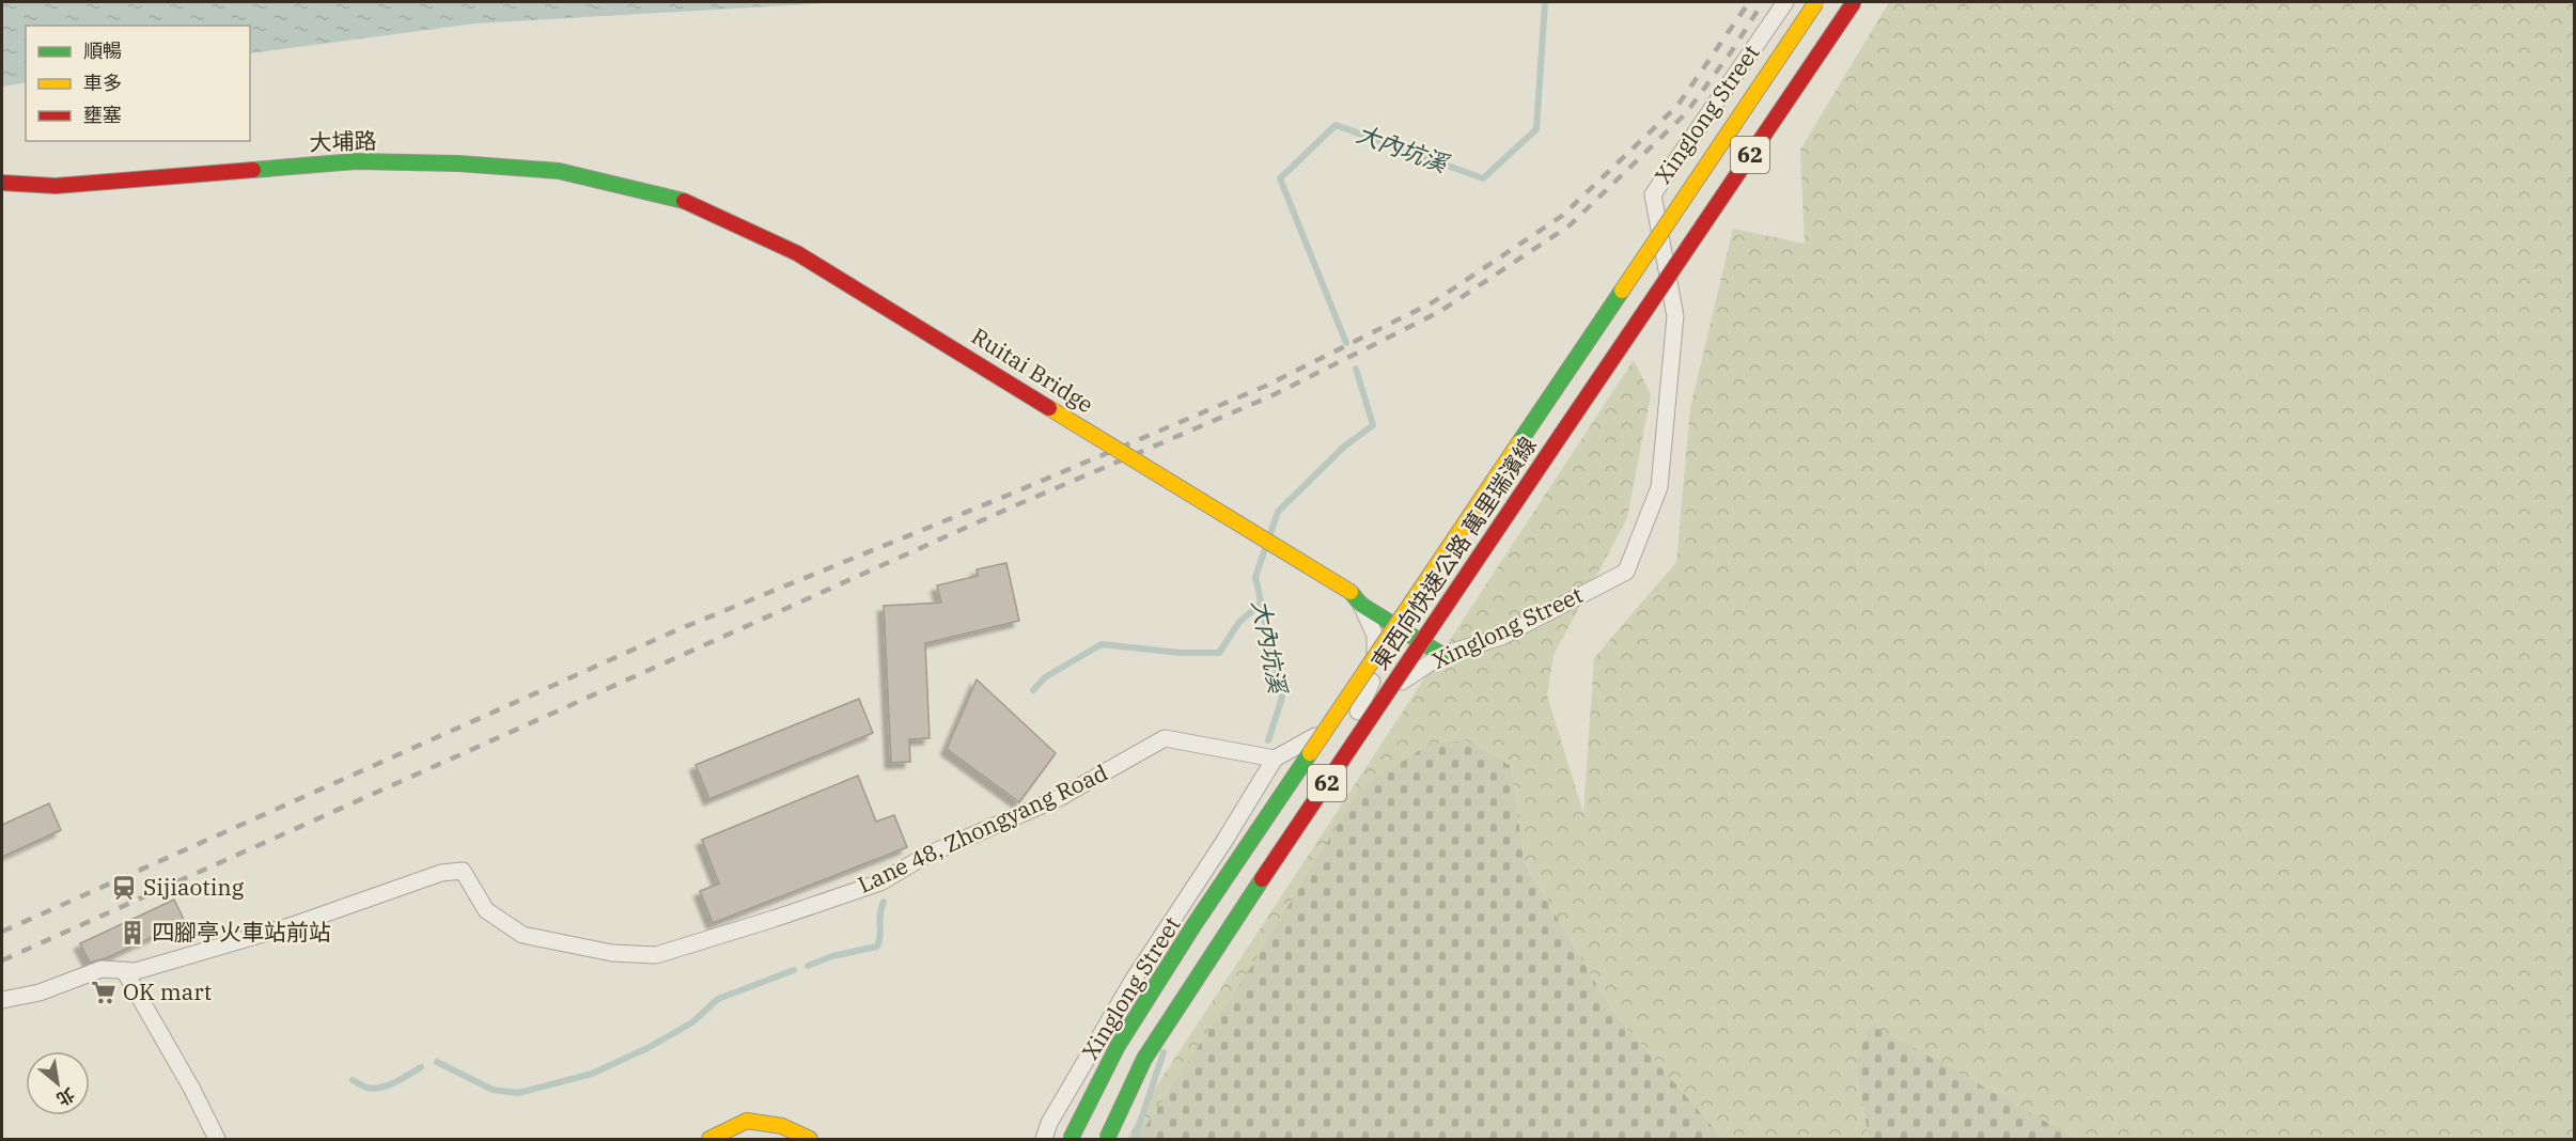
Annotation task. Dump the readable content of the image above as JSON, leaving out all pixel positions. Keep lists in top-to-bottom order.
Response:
{
  "streets": {
    "main road": [
      "大埔路",
      "62",
      "Ruitai Bridge",
      "東西向快速公路 萬里瑞濱線"
    ],
    "street": ["Xinglong Street", "Lane 48, Zhongyang Road"]
  },
  "crossings": [
    ["Xinglong Street", "Lane 48, Zhongyang Road"],
    ["大埔路", "Ruitai Bridge"]
  ],
  "water": ["大內坑溪"],
  "places": {
    "station": ["Sijiaoting"],
    "building": ["四腳亭火車站前站"],
    "supermarket": ["OK mart"]
  },
  "legend": ["順暢", "車多", "壅塞"],
  "north": "bottom right"
}
